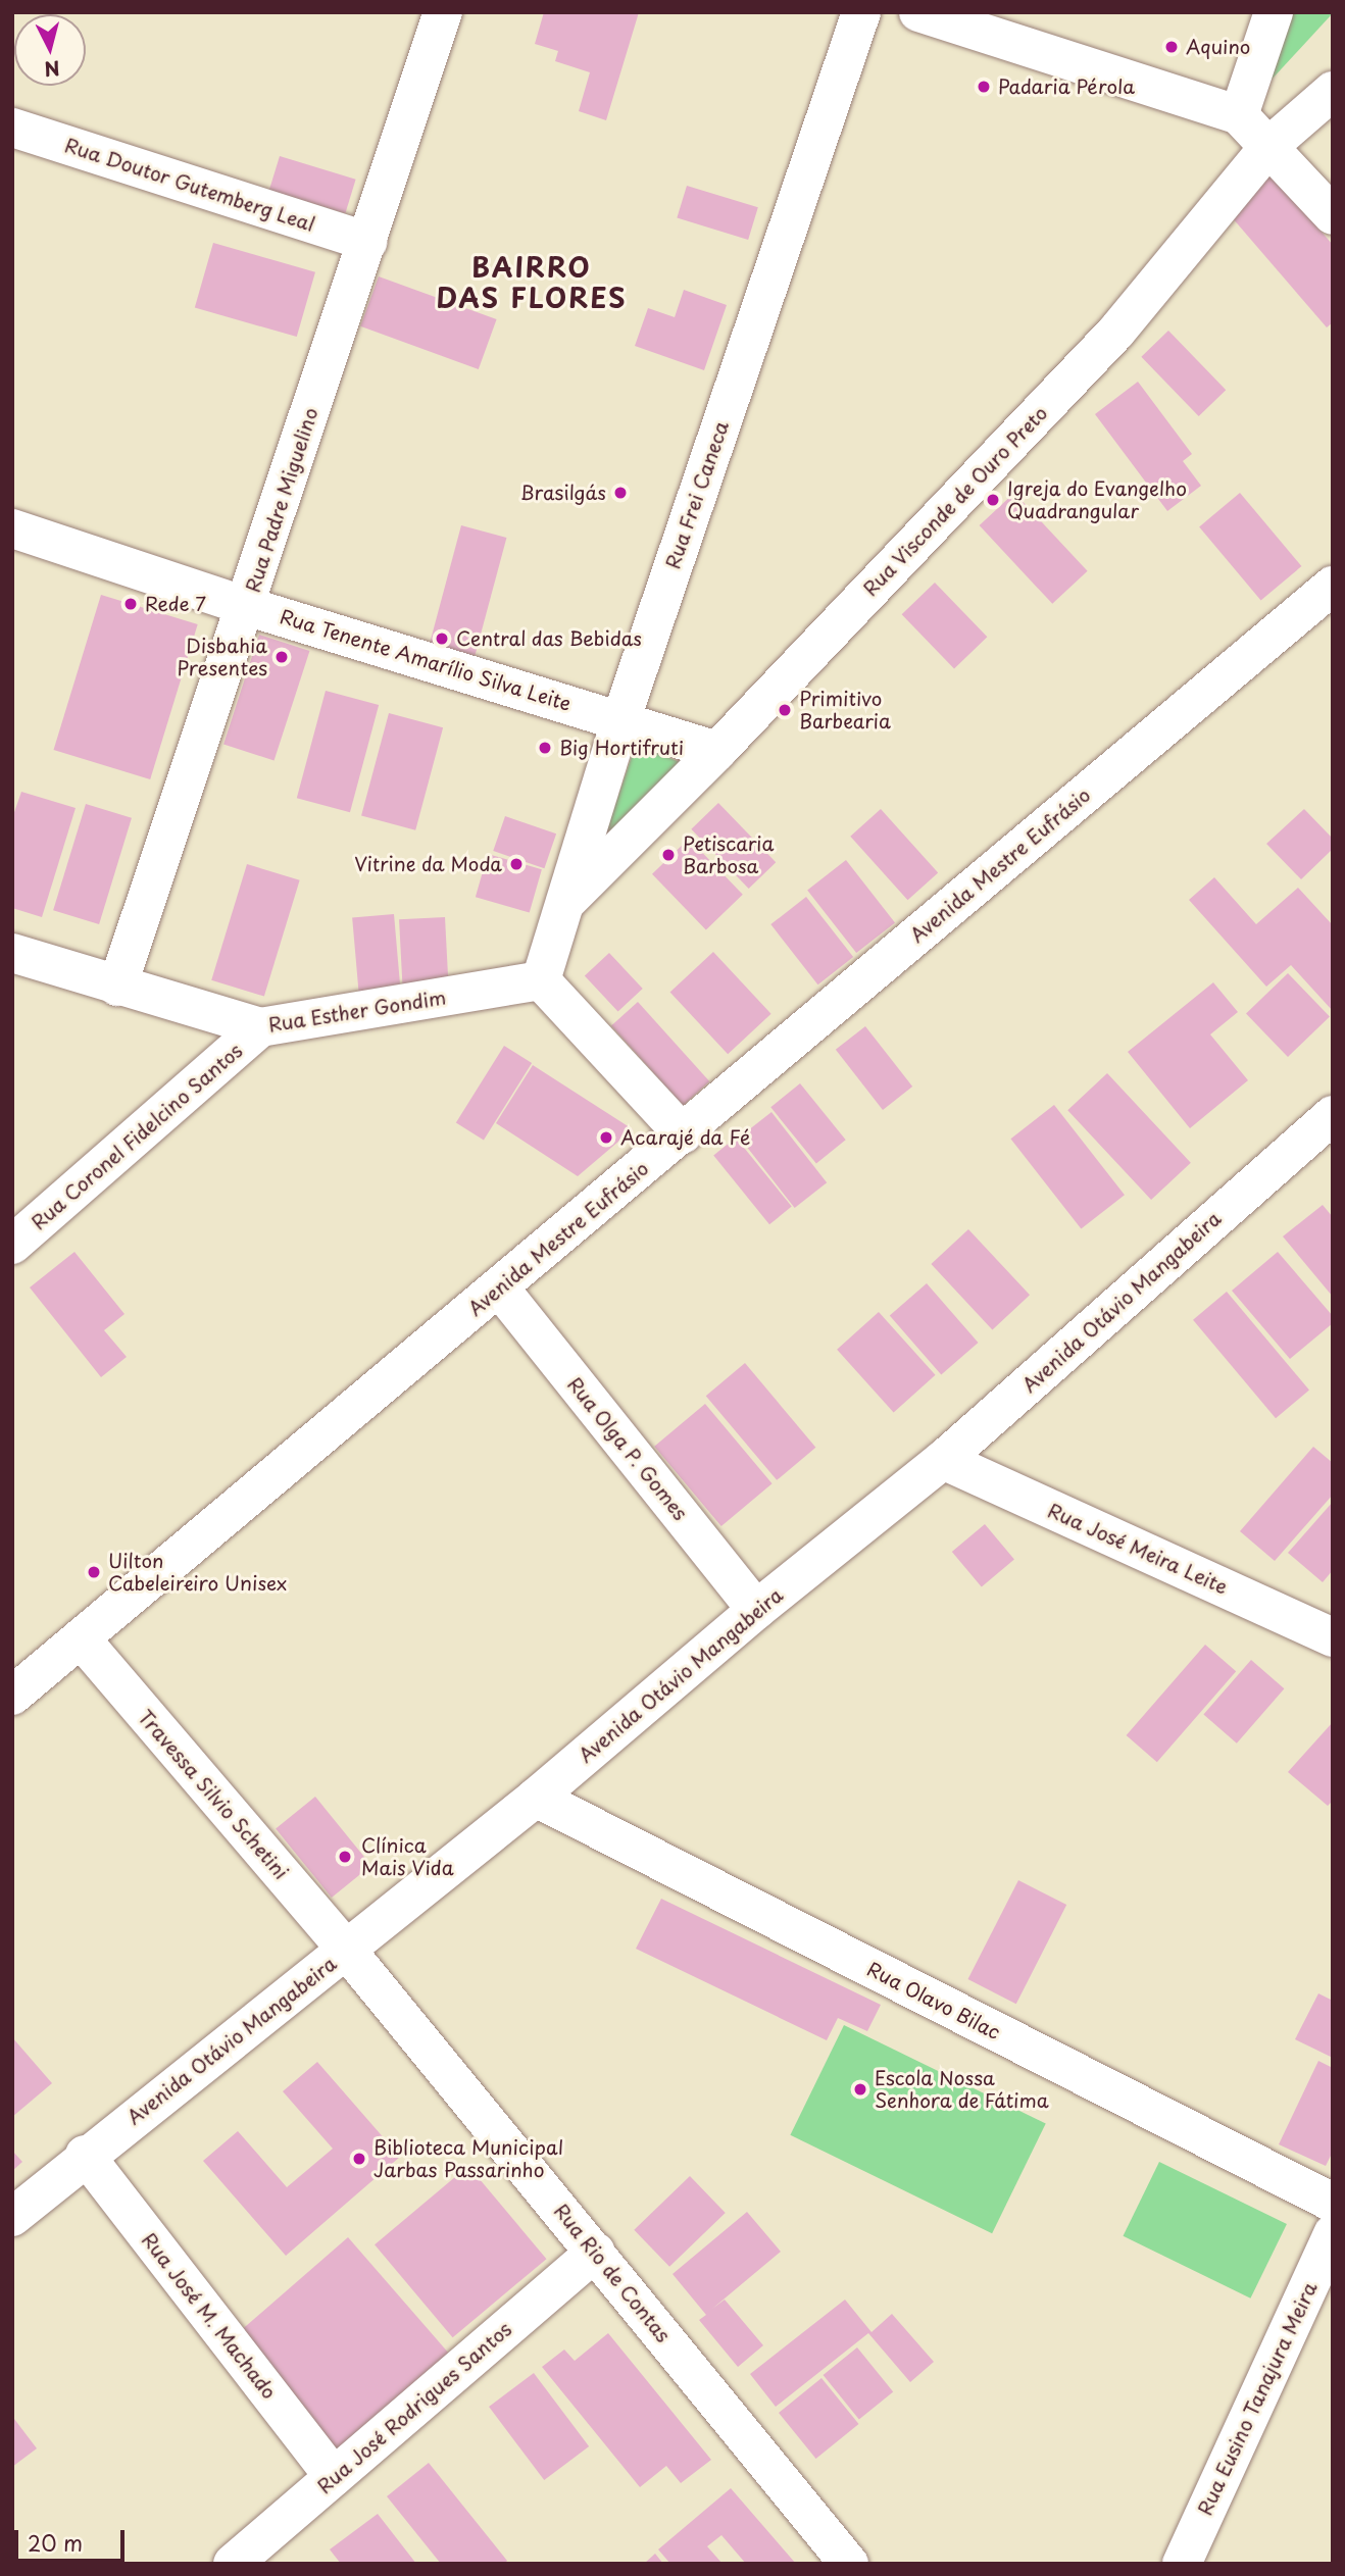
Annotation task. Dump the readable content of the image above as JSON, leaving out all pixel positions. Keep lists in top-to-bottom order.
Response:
{
  "streets": {
    "street": [
      "Rua Doutor Gutemberg Leal",
      "Rua Frei Caneca",
      "Rua Padre Miguelino",
      "Rua Visconde de Ouro Preto",
      "Rua Tenente Amarílio Silva Leite",
      "Avenida Mestre Eufrásio",
      "Rua Esther Gondim",
      "Rua Coronel Fidelcino Santos",
      "Avenida Otávio Mangabeira",
      "Rua Olga P. Gomes",
      "Rua José Meira Leite",
      "Travessa Silvio Schetini",
      "Rua Olavo Bilac",
      "Rua Rio de Contas",
      "Rua José M. Machado",
      "Rua Eusino Tanajura Meira",
      "Rua José Rodrigues Santos"
    ]
  },
  "crossings": [
    ["Rua Doutor Gutemberg Leal", "Rua Padre Miguelino"],
    ["Rua Frei Caneca", "Rua Visconde de Ouro Preto"],
    ["Rua Frei Caneca", "Rua Tenente Amarílio Silva Leite"],
    ["Rua Frei Caneca", "Rua Esther Gondim"],
    ["Rua Padre Miguelino", "Rua Tenente Amarílio Silva Leite"],
    ["Rua Padre Miguelino", "Rua Esther Gondim"],
    ["Rua Visconde de Ouro Preto", "Rua Tenente Amarílio Silva Leite"],
    ["Avenida Mestre Eufrásio", "Rua Olga P. Gomes"],
    ["Avenida Mestre Eufrásio", "Travessa Silvio Schetini"],
    ["Rua Esther Gondim", "Rua Coronel Fidelcino Santos"],
    ["Avenida Otávio Mangabeira", "Rua Olga P. Gomes"],
    ["Avenida Otávio Mangabeira", "Rua José Meira Leite"],
    ["Avenida Otávio Mangabeira", "Travessa Silvio Schetini"],
    ["Avenida Otávio Mangabeira", "Rua Olavo Bilac"],
    ["Avenida Otávio Mangabeira", "Rua Rio de Contas"],
    ["Avenida Otávio Mangabeira", "Rua José M. Machado"],
    ["Travessa Silvio Schetini", "Rua Rio de Contas"],
    ["Rua Rio de Contas", "Rua José Rodrigues Santos"],
    ["Rua José M. Machado", "Rua José Rodrigues Santos"]
  ],
  "districts": ["BAIRRO DAS FLORES"],
  "places": [
    "Aquino",
    "Padaria Pérola",
    "Brasilgás",
    "Igreja do Evangelho Quadrangular",
    "Rede 7",
    "Central das Bebidas",
    "Disbahia Presentes",
    "Primitivo Barbearia",
    "Big Hortifruti",
    "Petiscaria Barbosa",
    "Vitrine da Moda",
    "Acarajé da Fé",
    "Uilton Cabeleireiro Unisex",
    "Clínica Mais Vida",
    "Escola Nossa Senhora de Fátima",
    "Biblioteca Municipal Jarbas Passarinho"
  ],
  "scale_bar": "20 m",
  "north": "bottom"
}
